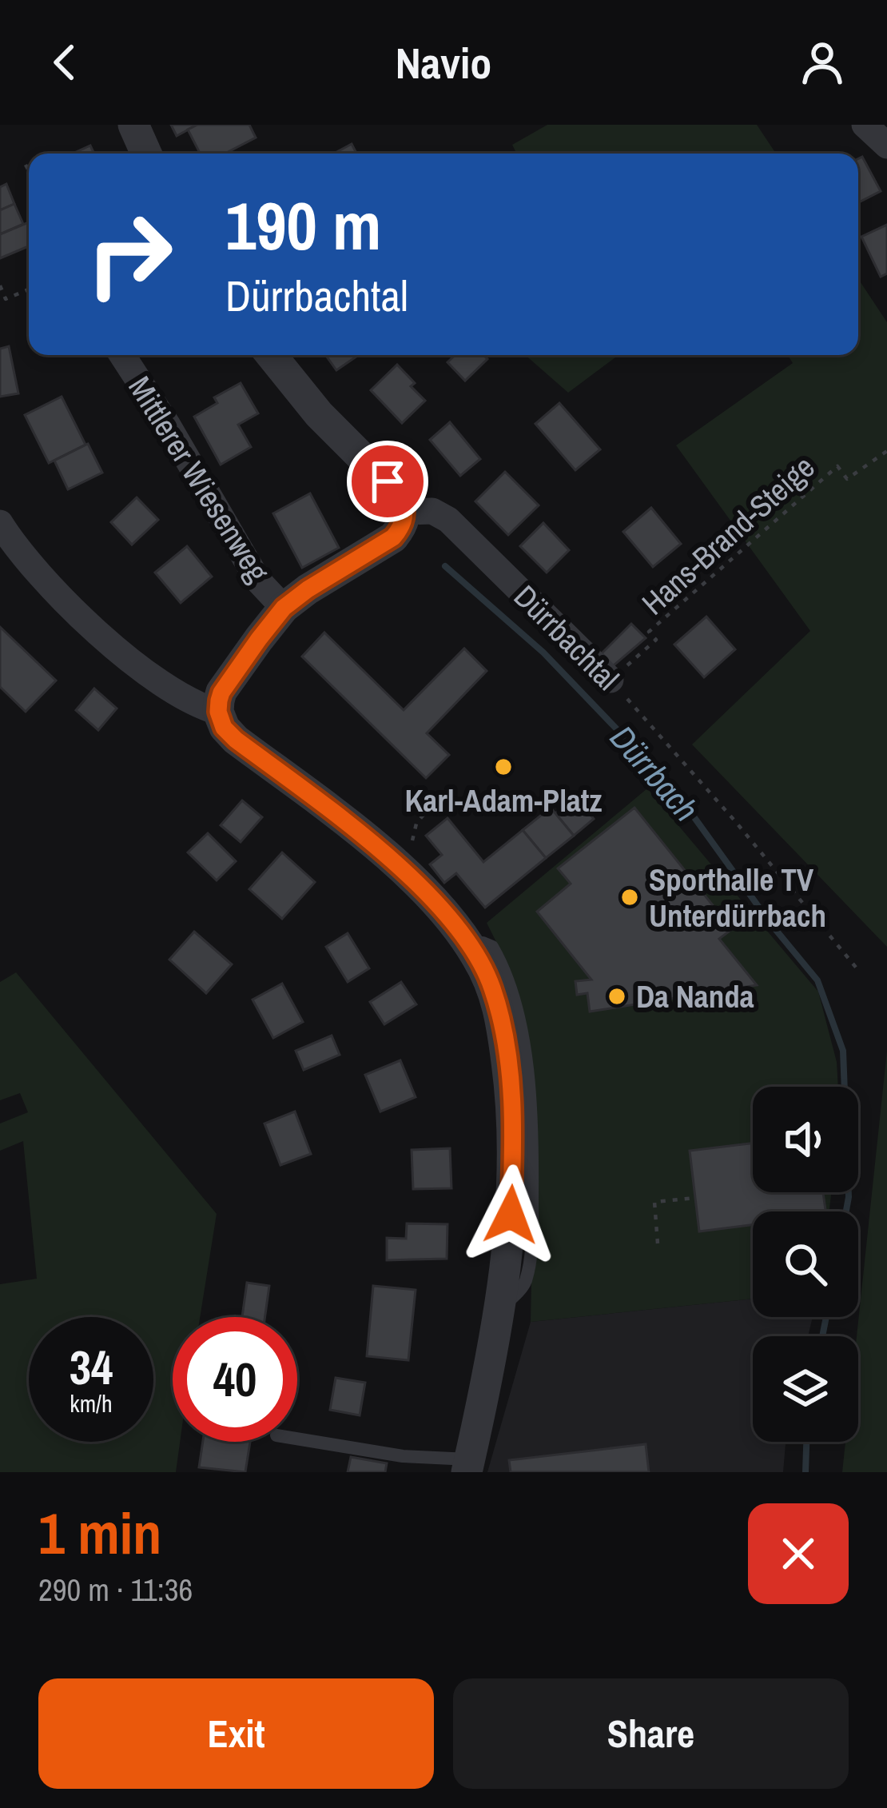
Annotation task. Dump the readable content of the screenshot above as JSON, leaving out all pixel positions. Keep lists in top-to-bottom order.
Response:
{
  "streets": {
    "street": ["Mittlerer Wiesenweg", "Dürrbachtal"],
    "path": ["Hans-Brand-Steige"]
  },
  "crossings": [
    ["Hans-Brand-Steige", "Dürrbachtal"]
  ],
  "water": ["Dürrbach"],
  "places": ["Karl-Adam-Platz", "Sporthalle TV Unterdürrbach", "Da Nanda"],
  "page": {
    "header": "Navio",
    "turn": ["190 m", "Dürrbachtal"],
    "speed": "34 km/h",
    "limit": "40",
    "heading": ["1 min", "290 m · 11:36"],
    "buttons": ["Exit", "Share"]
  }
}
